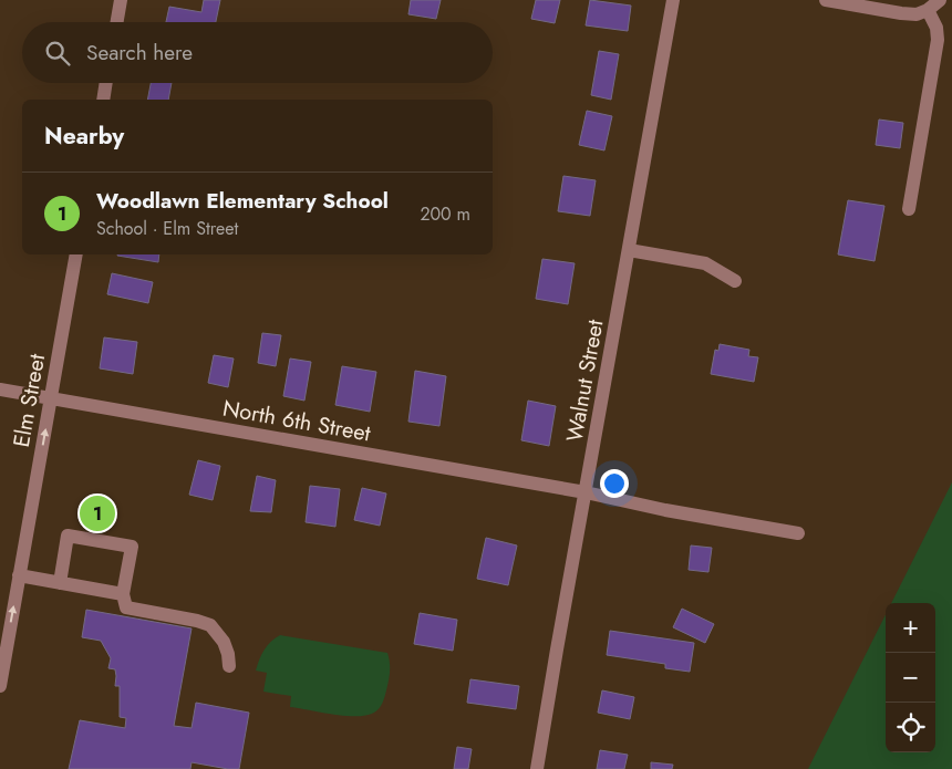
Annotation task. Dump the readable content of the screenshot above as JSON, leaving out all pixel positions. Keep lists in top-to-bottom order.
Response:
{
  "streets": {
    "street": ["Walnut Street", "Elm Street", "North 6th Street"]
  },
  "crossings": [
    ["Walnut Street", "North 6th Street"],
    ["Elm Street", "North 6th Street"]
  ],
  "one_way": ["Elm Street"],
  "page": {
    "search": "Search here",
    "heading": "Nearby",
    "list": [
      {
        "mark": "1",
        "name": "Woodlawn Elementary School",
        "note": "School · Elm Street",
        "value": "200 m"
      }
    ],
    "pins": "1",
    "map_buttons": ["+", "−"]
  }
}
